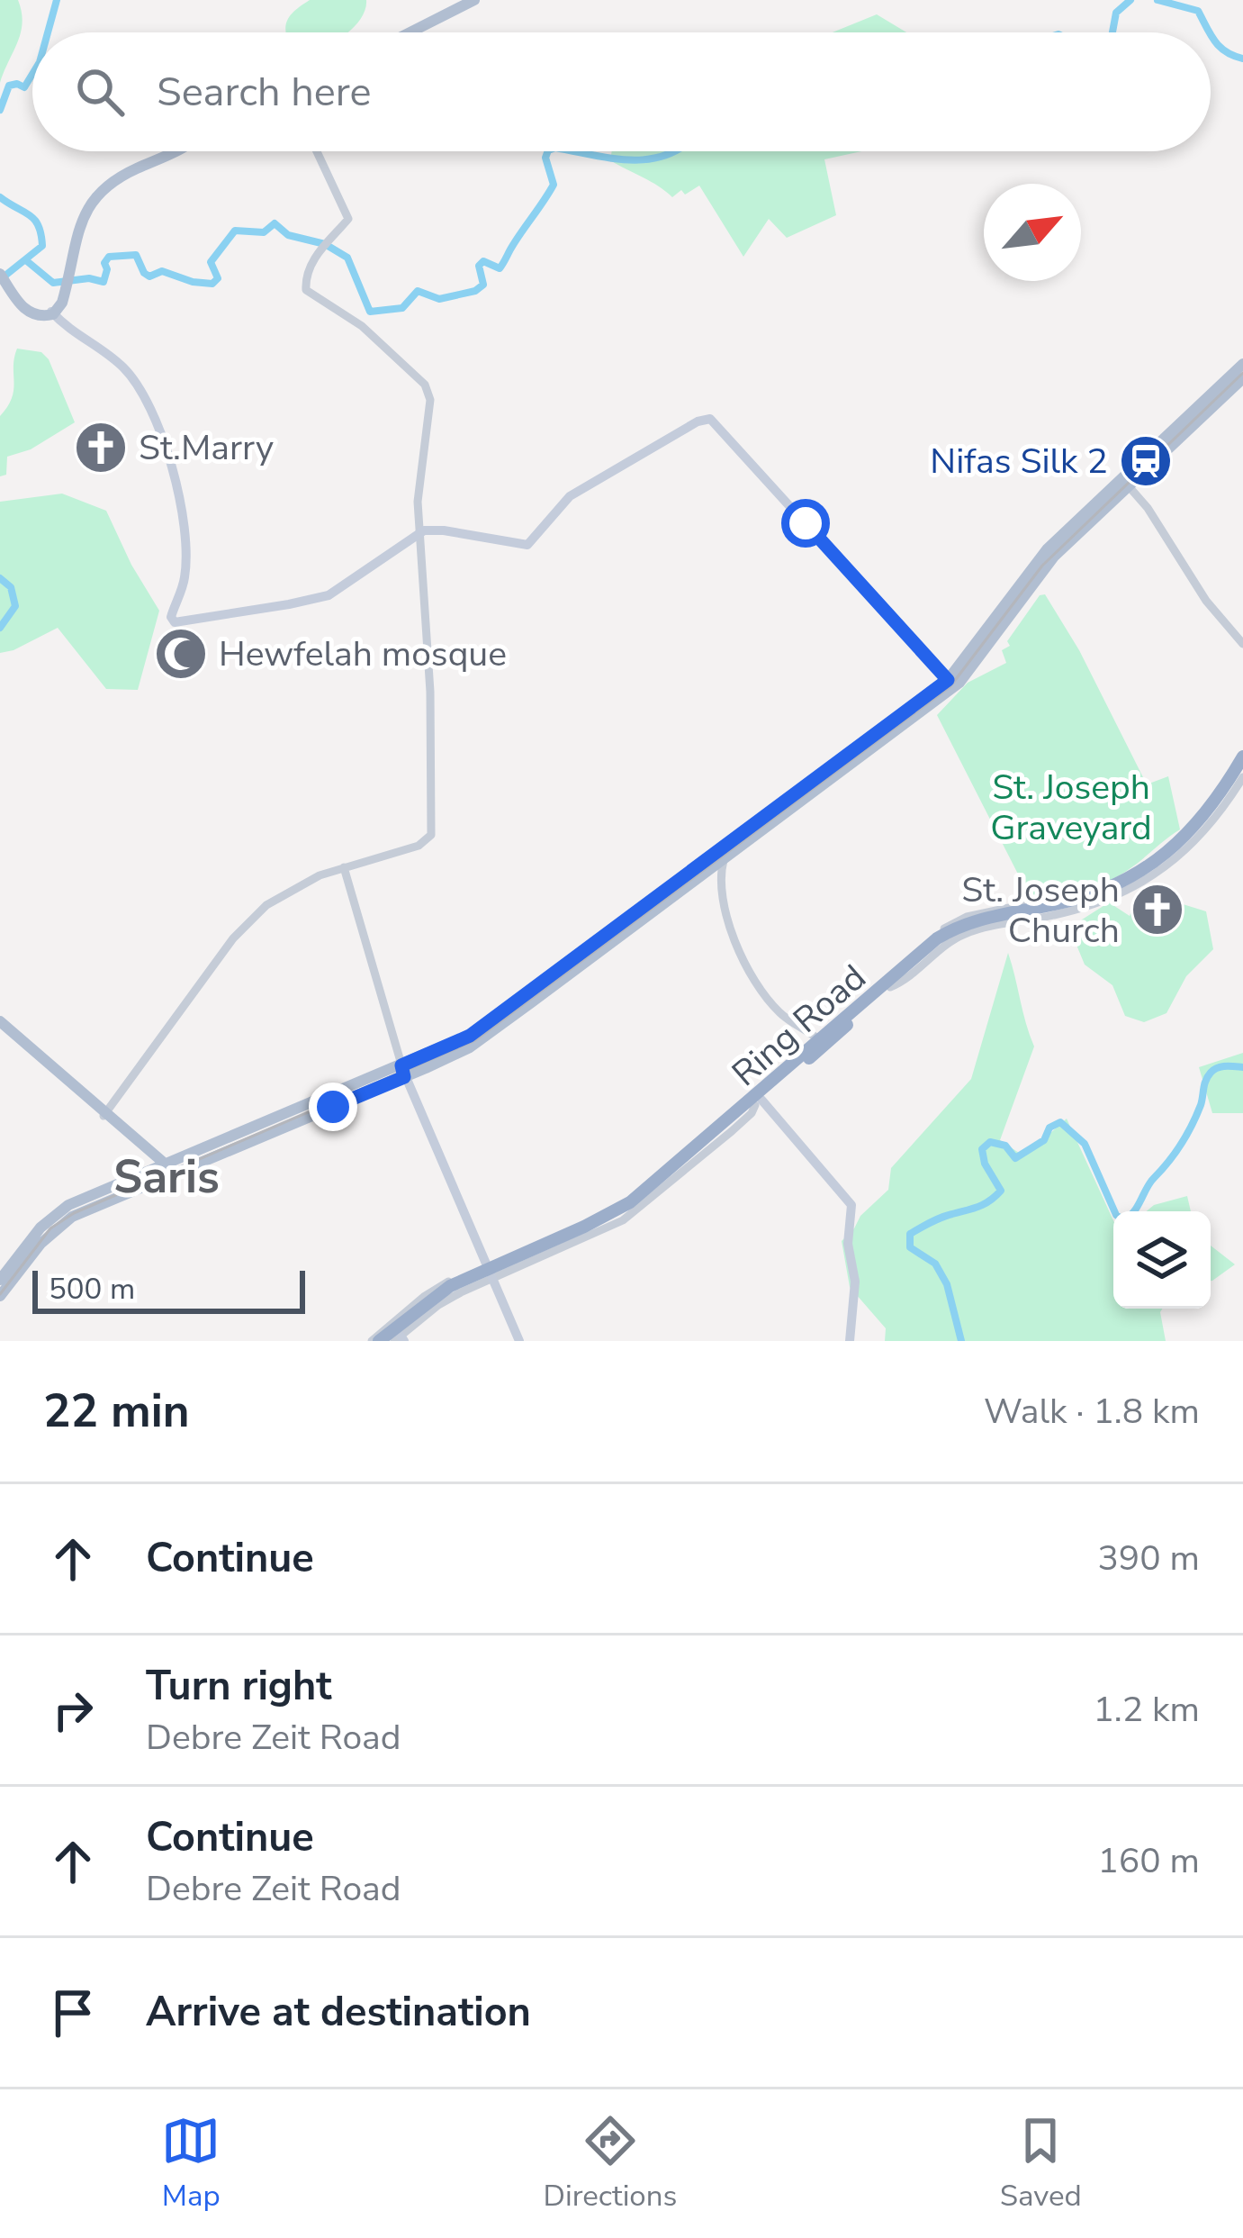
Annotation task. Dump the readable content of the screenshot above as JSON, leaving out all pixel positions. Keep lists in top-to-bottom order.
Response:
{
  "streets": {
    "highway": ["Ring Road"]
  },
  "districts": ["Saris"],
  "parks": ["St. Joseph Graveyard"],
  "places": {
    "church": ["St.Marry", "St. Joseph Church"],
    "station": ["Nifas Silk 2"],
    "mosque": ["Hewfelah mosque"]
  },
  "scale_bar": "500 m",
  "north": "top right",
  "page": {
    "search": "Search here",
    "scale": "500 m",
    "heading": ["22 min", "Walk · 1.8 km"],
    "list": [
      ["Continue", "390 m"],
      ["Turn right", "Debre Zeit Road", "1.2 km"],
      ["Continue", "Debre Zeit Road", "160 m"],
      "Arrive at destination"
    ],
    "nav": ["Map", "Directions", "Saved"]
  }
}
